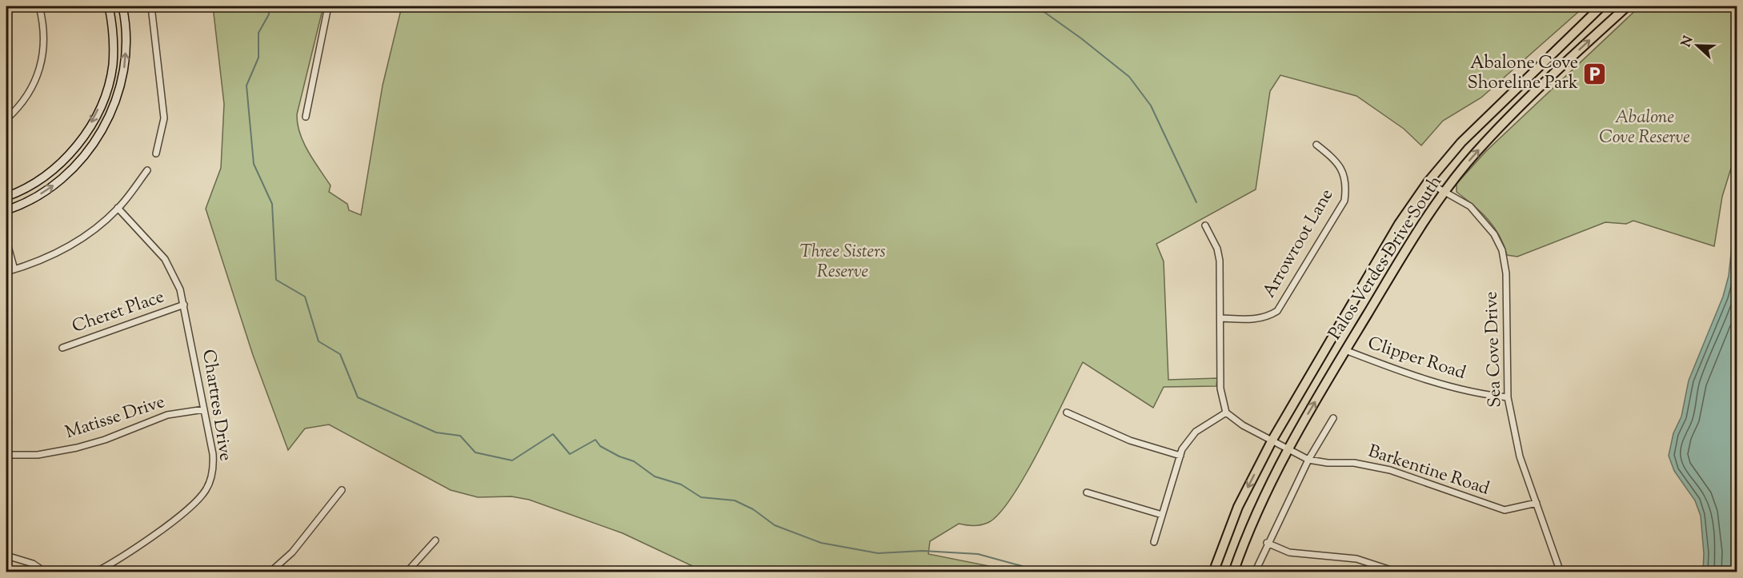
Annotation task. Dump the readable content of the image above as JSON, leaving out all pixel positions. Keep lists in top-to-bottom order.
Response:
{
  "streets": {
    "main road": ["Palos Verdes Drive South"],
    "street": [
      "Arrowroot Lane",
      "Cheret Place",
      "Sea Cove Drive",
      "Clipper Road",
      "Chartres Drive",
      "Matisse Drive",
      "Barkentine Road"
    ]
  },
  "crossings": [
    ["Palos Verdes Drive South", "Sea Cove Drive"],
    ["Palos Verdes Drive South", "Clipper Road"],
    ["Palos Verdes Drive South", "Barkentine Road"],
    ["Cheret Place", "Chartres Drive"],
    ["Sea Cove Drive", "Clipper Road"],
    ["Sea Cove Drive", "Barkentine Road"],
    ["Chartres Drive", "Matisse Drive"]
  ],
  "parks": ["Abalone Cove Reserve", "Three Sisters Reserve"],
  "places": {
    "parking": ["Abalone Cove Shoreline Park"]
  },
  "north": "left"
}
